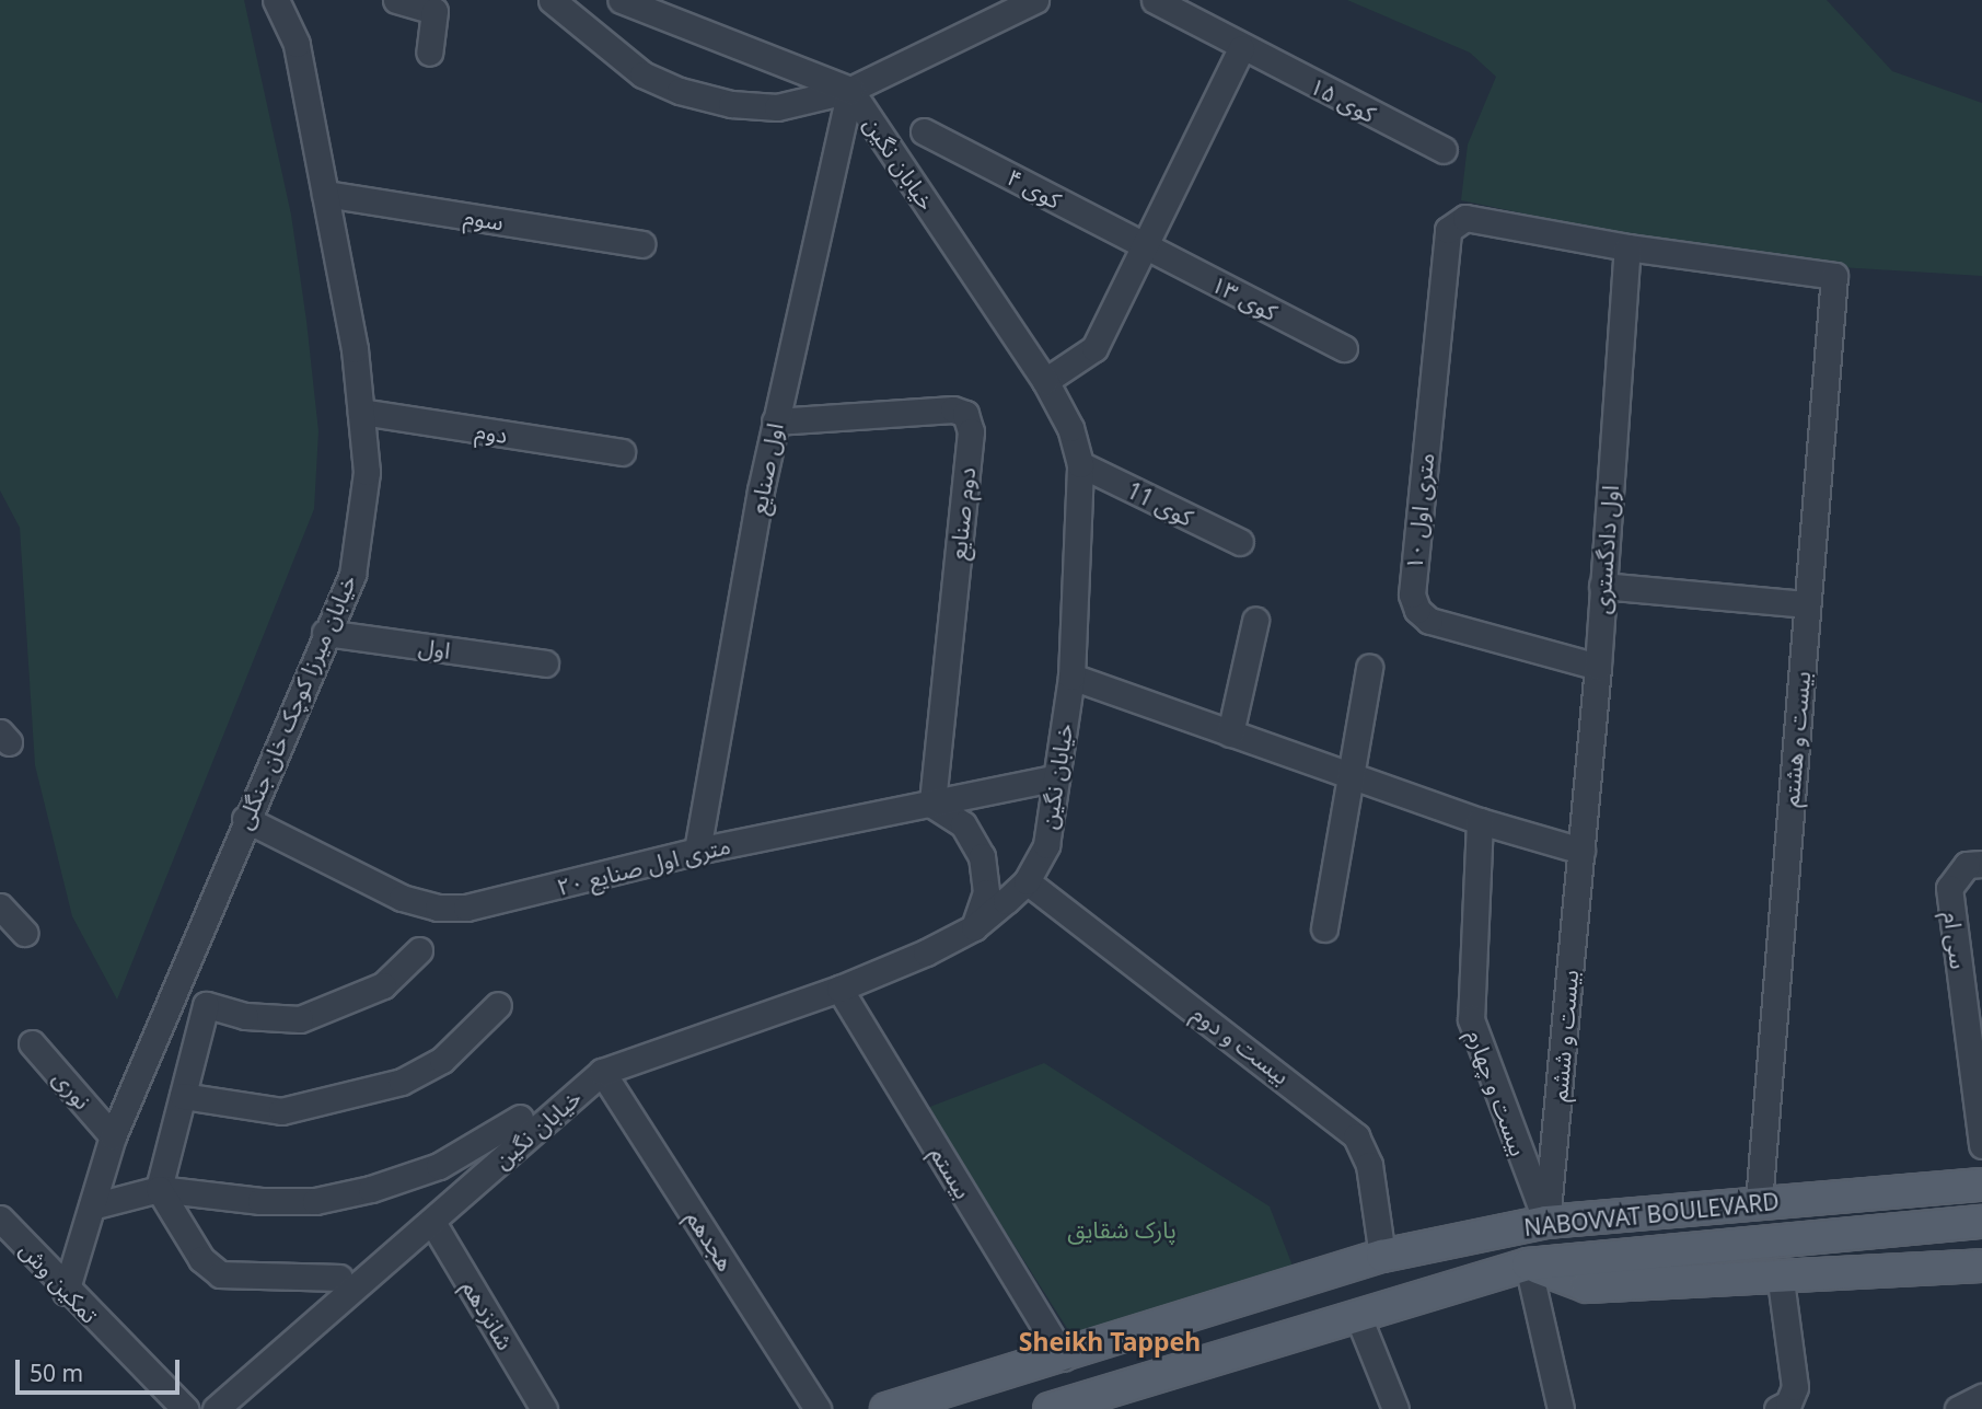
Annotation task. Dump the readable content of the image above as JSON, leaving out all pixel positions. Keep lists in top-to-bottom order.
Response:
{
  "streets": {
    "main road": ["NABOVVAT BOULEVARD"],
    "street": [
      "کوی ۱۵",
      "خیابان نگین",
      "کوی ۴",
      "سوم",
      "کوی ۱۳",
      "دوم",
      "اول صنایع",
      "کوی 11",
      "۱۰ متری اول",
      "دوم صنایع",
      "اول دادگستری",
      "اول",
      "خیابان میرزا کوچک خان جنگلی",
      "بیست و هشتم",
      "۲۰ متری اول صنایع",
      "سی ام",
      "بیست و ششم",
      "بیست و دوم",
      "نوری",
      "بیست و چهارم",
      "بیستم",
      "هجدهم",
      "تمکین وش",
      "شانزدهم"
    ]
  },
  "crossings": [
    ["خیابان نگین", "اول صنایع"],
    ["خیابان نگین", "کوی 11"],
    ["خیابان نگین", "۲۰ متری اول صنایع"],
    ["خیابان نگین", "بیست و دوم"],
    ["خیابان نگین", "بیستم"],
    ["خیابان نگین", "هجدهم"],
    ["خیابان نگین", "شانزدهم"],
    ["کوی ۴", "کوی ۱۳"],
    ["سوم", "خیابان میرزا کوچک خان جنگلی"],
    ["دوم", "خیابان میرزا کوچک خان جنگلی"],
    ["اول صنایع", "دوم صنایع"],
    ["اول صنایع", "۲۰ متری اول صنایع"],
    ["۱۰ متری اول", "اول دادگستری"],
    ["۱۰ متری اول", "بیست و هشتم"],
    ["دوم صنایع", "۲۰ متری اول صنایع"],
    ["اول دادگستری", "بیست و هشتم"],
    ["اول دادگستری", "بیست و ششم"],
    ["اول", "خیابان میرزا کوچک خان جنگلی"],
    ["خیابان میرزا کوچک خان جنگلی", "۲۰ متری اول صنایع"],
    ["خیابان میرزا کوچک خان جنگلی", "نوری"],
    ["خیابان میرزا کوچک خان جنگلی", "تمکین وش"],
    ["بیست و هشتم", "NABOVVAT BOULEVARD"],
    ["بیست و ششم", "بیست و چهارم"],
    ["بیست و ششم", "NABOVVAT BOULEVARD"],
    ["بیست و دوم", "NABOVVAT BOULEVARD"],
    ["بیست و چهارم", "NABOVVAT BOULEVARD"],
    ["بیستم", "NABOVVAT BOULEVARD"]
  ],
  "districts": ["Sheikh Tappeh"],
  "parks": ["پارک شقایق"],
  "scale_bar": "50 m"
}
